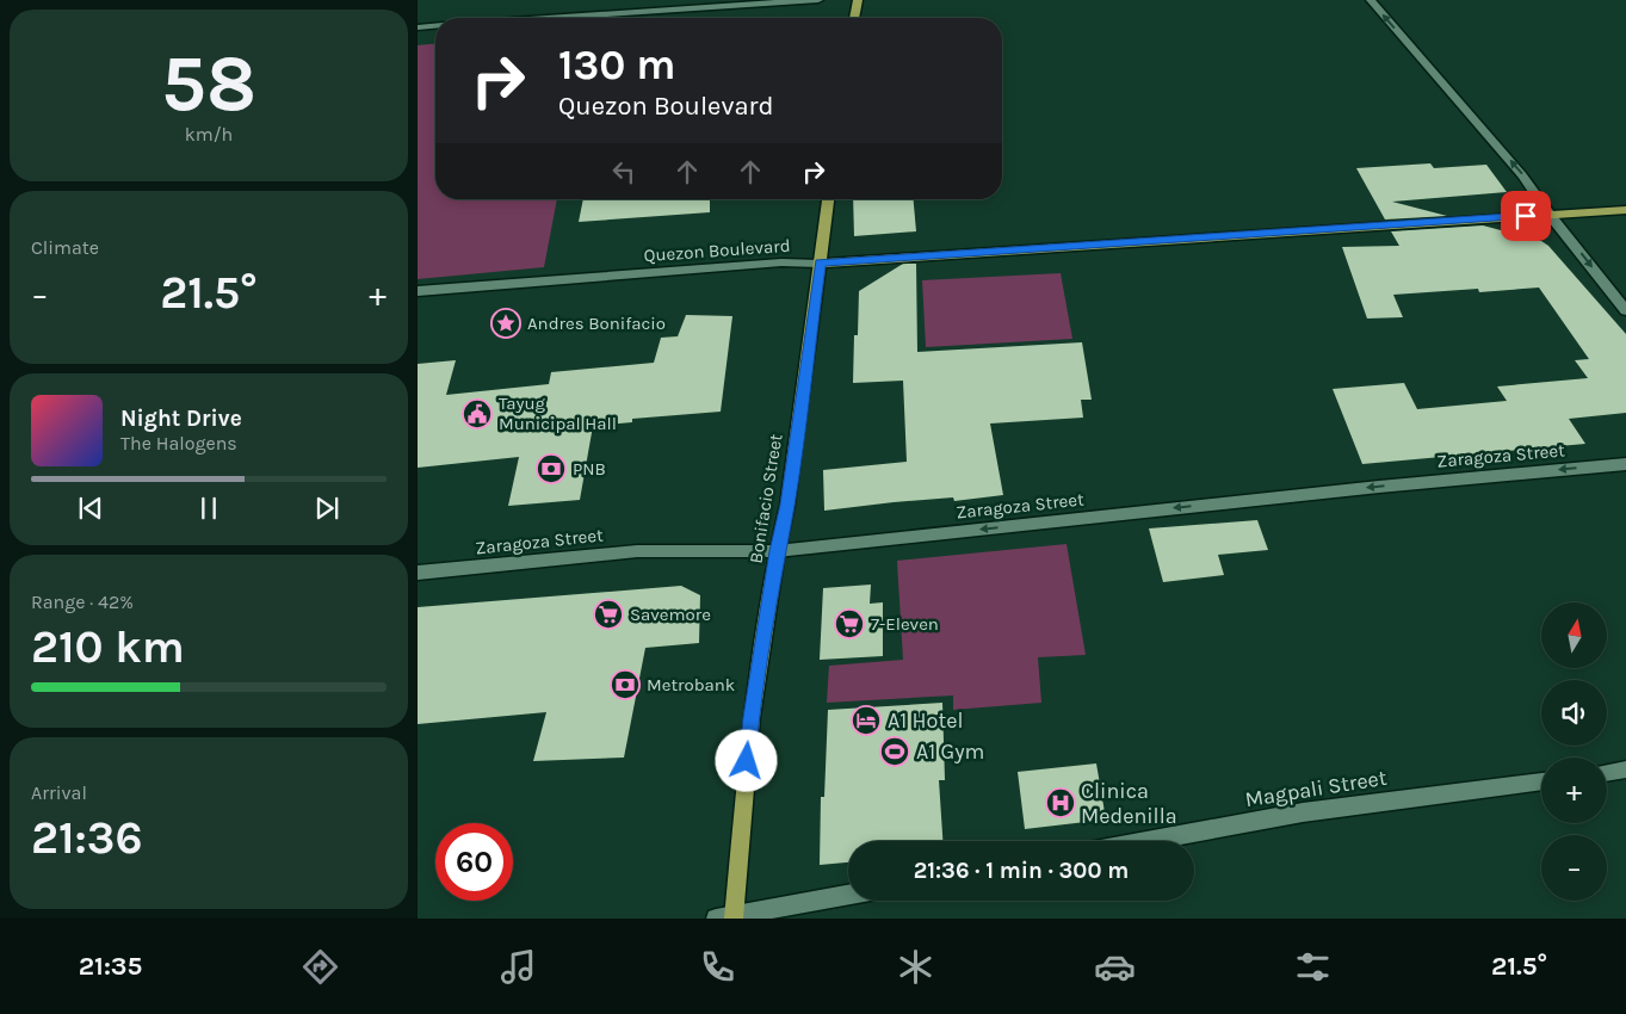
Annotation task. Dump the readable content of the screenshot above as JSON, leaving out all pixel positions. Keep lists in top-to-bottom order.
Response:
{
  "streets": {
    "main road": ["Quezon Boulevard", "Bonifacio Street"],
    "street": ["Zaragoza Street", "Magpali Street"]
  },
  "crossings": [
    ["Quezon Boulevard", "Bonifacio Street"],
    ["Zaragoza Street", "Bonifacio Street"]
  ],
  "one_way": ["Zaragoza Street"],
  "places": {
    "place": ["Andres Bonifacio"],
    "public building": ["Tayug Municipal Hall"],
    "bank": ["PNB", "Metrobank"],
    "supermarket": ["Savemore", "7-Eleven"],
    "hotel": ["A1 Hotel"],
    "sports": ["A1 Gym"],
    "hospital": ["Clinica Medenilla"]
  },
  "north": "top",
  "page": {
    "tile": [
      ["58", "km/h"],
      "Climate",
      ["Range · 42%", "210 km"],
      ["Arrival", "21:36"]
    ],
    "turn": ["130 m", "Quezon Boulevard"],
    "heat": ["−", "21.5°", "+"],
    "song": ["Night Drive", "The Halogens"],
    "map_buttons": ["+", "−"],
    "limit": "60",
    "trip": "21:36 · 1 min · 300 m",
    "tabs": ["21:35", "21.5°"]
  }
}
